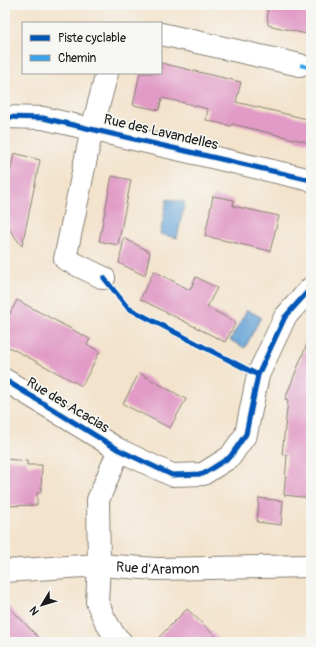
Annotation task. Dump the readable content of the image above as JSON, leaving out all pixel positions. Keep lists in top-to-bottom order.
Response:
{
  "streets": {
    "street": ["Rue des Lavandelles", "Rue des Acacias", "Rue d'Aramon"]
  },
  "legend": ["Piste cyclable", "Chemin"],
  "north": "bottom left"
}
